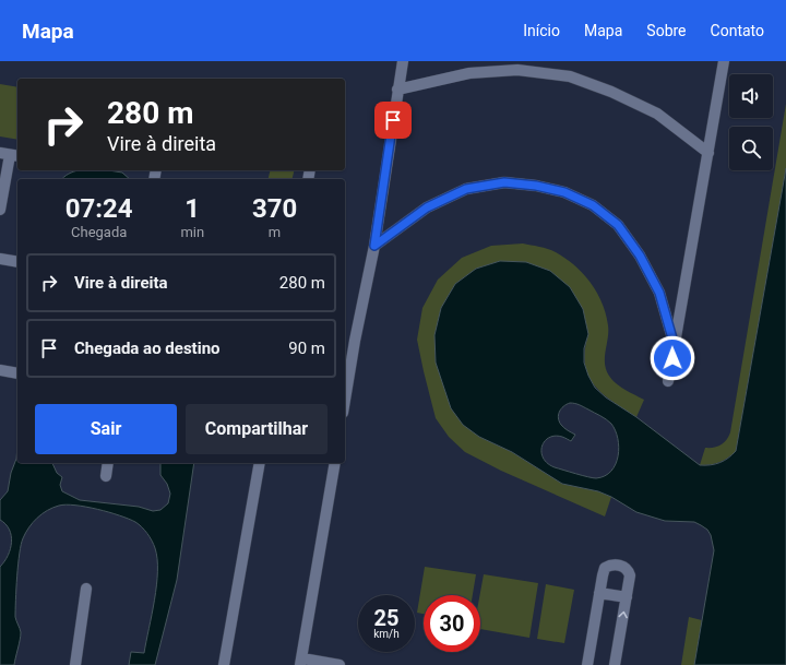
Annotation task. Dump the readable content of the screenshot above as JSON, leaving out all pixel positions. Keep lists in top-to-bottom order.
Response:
{
  "page": {
    "header": "Mapa",
    "nav": [
      "Início",
      "Mapa",
      "Sobre",
      "Contato"
    ],
    "turn": ["280 m", "Vire à direita"],
    "eta": [
      "07:24",
      "Chegada",
      "1",
      "min",
      "370",
      "m"
    ],
    "list": [
      {
        "name": "Vire à direita",
        "value": "280 m"
      },
      {
        "name": "Chegada ao destino",
        "value": "90 m"
      }
    ],
    "buttons": ["Sair", "Compartilhar"],
    "speed": "25 km/h",
    "limit": "30"
  }
}
